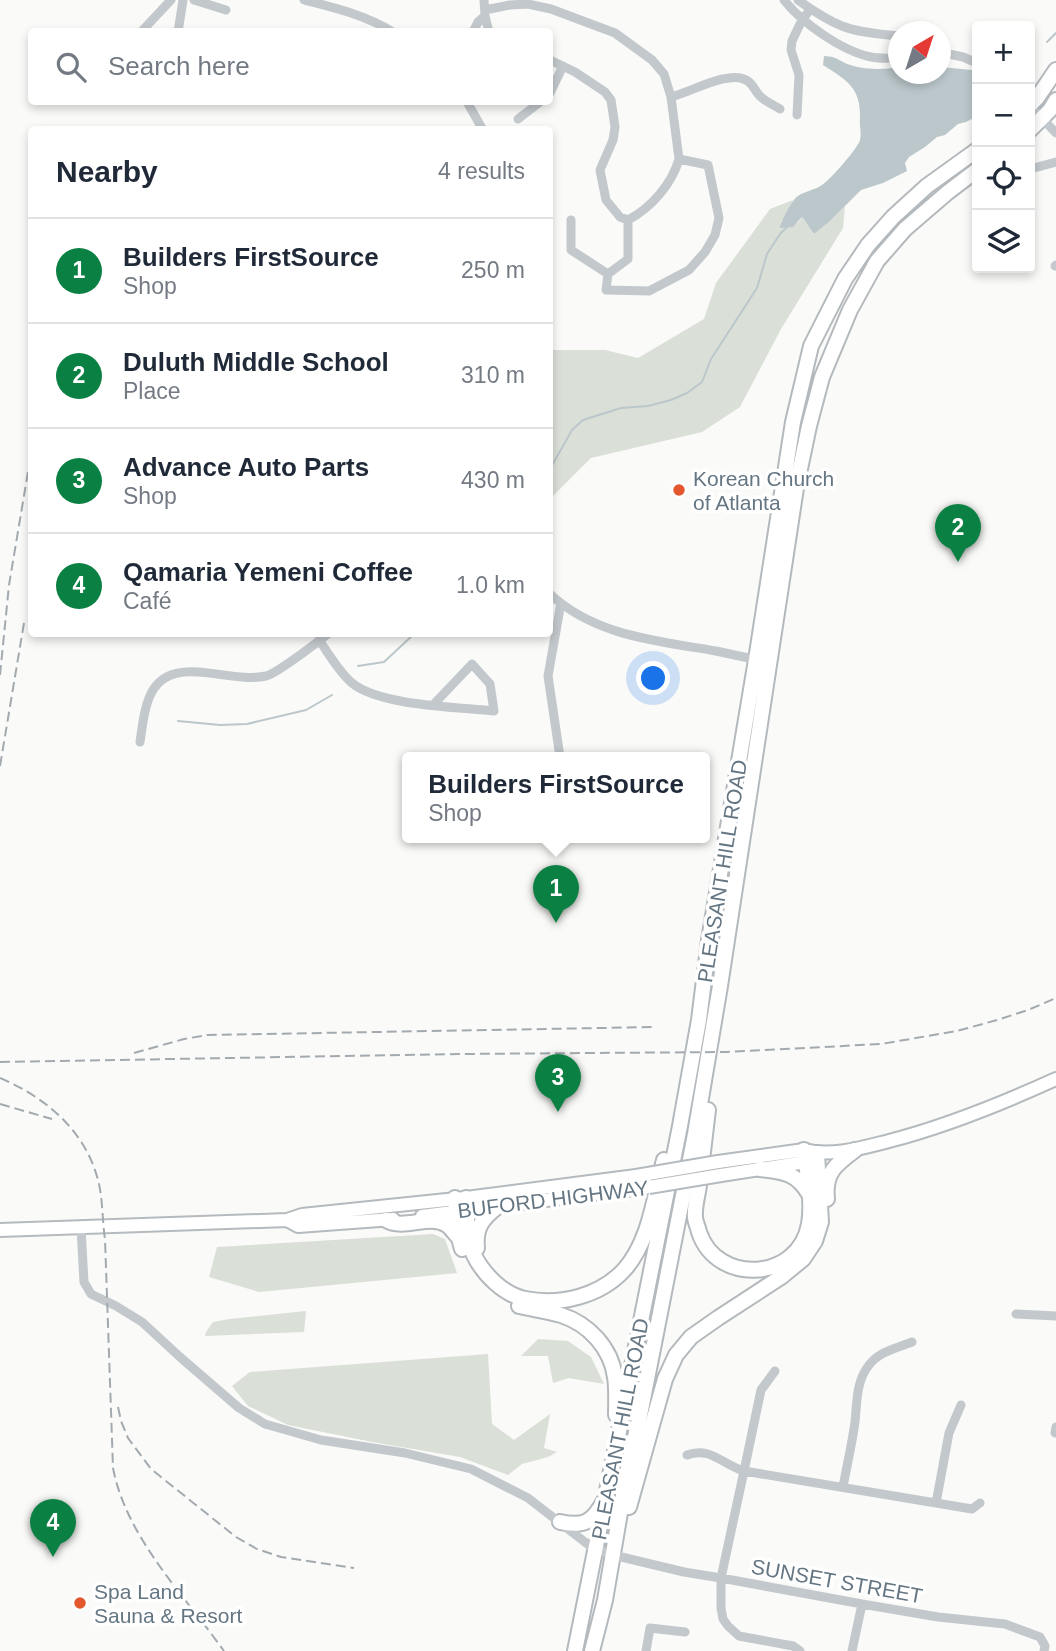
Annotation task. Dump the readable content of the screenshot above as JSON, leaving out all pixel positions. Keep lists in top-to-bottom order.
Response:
{
  "streets": {
    "highway": ["PLEASANT HILL ROAD"],
    "main road": ["BUFORD HIGHWAY"],
    "street": ["SUNSET STREET"]
  },
  "crossings": [
    ["PLEASANT HILL ROAD", "SUNSET STREET"],
    ["BUFORD HIGHWAY", "SUNSET STREET"]
  ],
  "places": ["Korean Church of Atlanta", "Spa Land Sauna & Resort"],
  "north": "top right",
  "page": {
    "map_buttons": ["+", "−"],
    "search": "Search here",
    "heading": ["Nearby", "4 results"],
    "list": [
      {
        "mark": "1",
        "name": "Builders FirstSource",
        "note": "Shop",
        "value": "250 m"
      },
      {
        "mark": "2",
        "name": "Duluth Middle School",
        "note": "Place",
        "value": "310 m"
      },
      {
        "mark": "3",
        "name": "Advance Auto Parts",
        "note": "Shop",
        "value": "430 m"
      },
      {
        "mark": "4",
        "name": "Qamaria Yemeni Coffee",
        "note": "Café",
        "value": "1.0 km"
      }
    ],
    "pins": [
      "2",
      "1",
      "3",
      "4"
    ],
    "popup": ["Builders FirstSource", "Shop"]
  }
}
